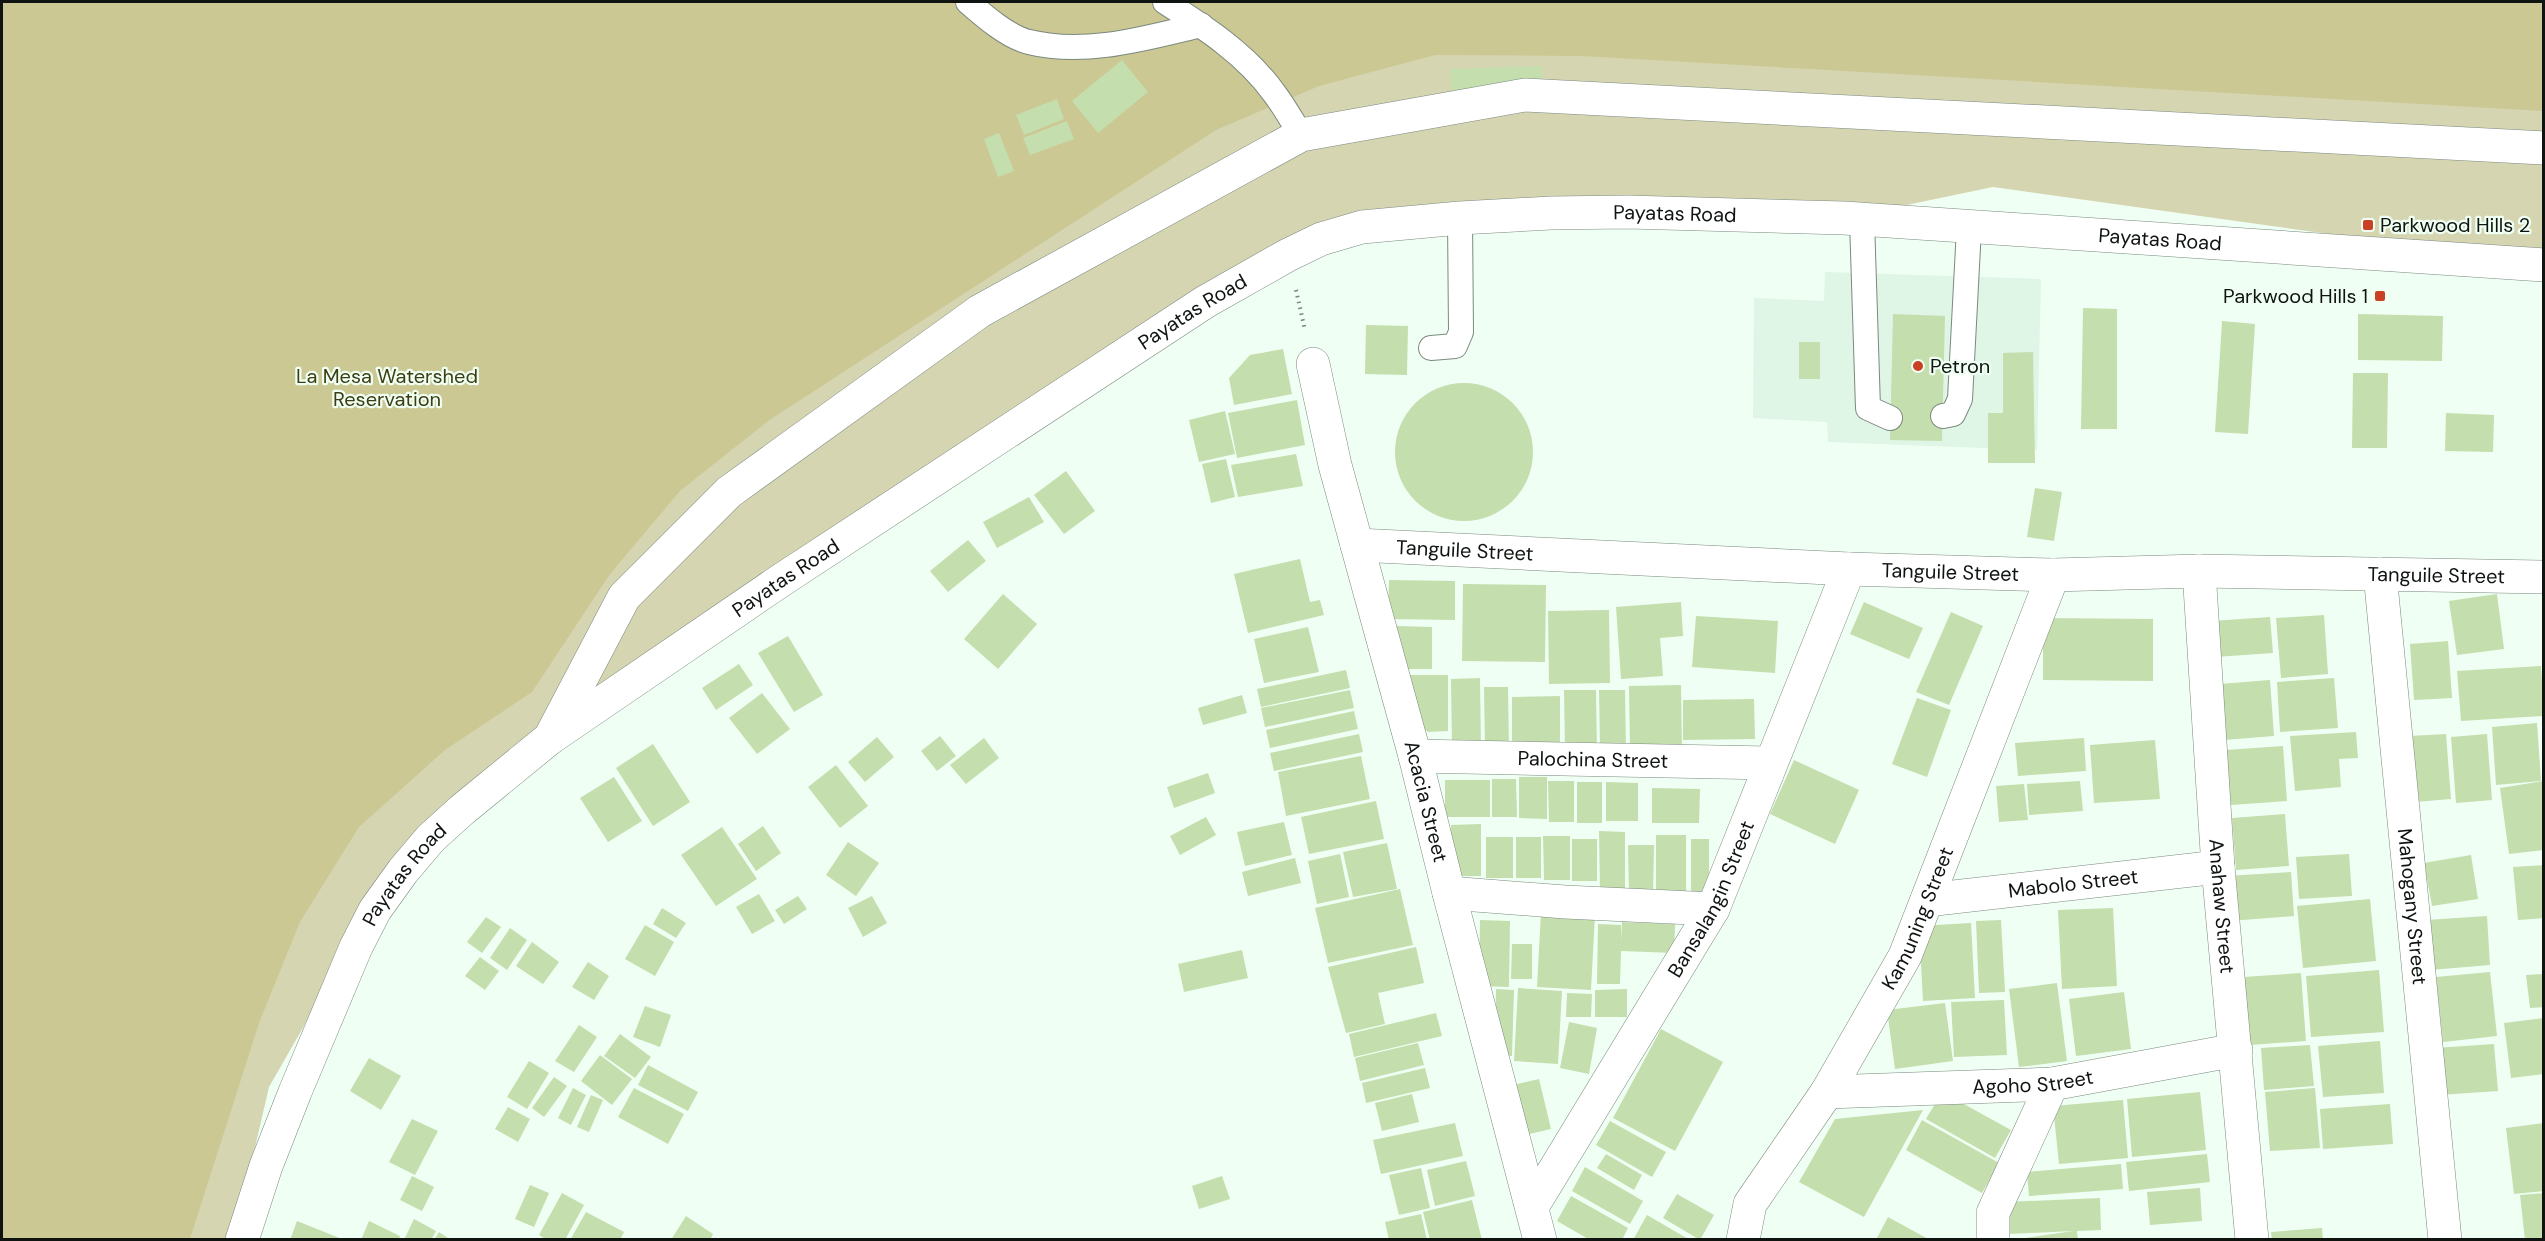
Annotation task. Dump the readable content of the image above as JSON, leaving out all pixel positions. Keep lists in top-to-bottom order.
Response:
{
  "streets": {
    "street": [
      "Payatas Road",
      "Tanguile Street",
      "Palochina Street",
      "Acacia Street",
      "Mabolo Street",
      "Bansalangin Street",
      "Anahaw Street",
      "Mahogany Street",
      "Kamuning Street",
      "Agoho Street"
    ]
  },
  "crossings": [
    ["Tanguile Street", "Acacia Street"],
    ["Tanguile Street", "Bansalangin Street"],
    ["Tanguile Street", "Anahaw Street"],
    ["Tanguile Street", "Mahogany Street"],
    ["Tanguile Street", "Kamuning Street"],
    ["Palochina Street", "Acacia Street"],
    ["Palochina Street", "Bansalangin Street"],
    ["Acacia Street", "Bansalangin Street"],
    ["Mabolo Street", "Anahaw Street"],
    ["Mabolo Street", "Kamuning Street"],
    ["Anahaw Street", "Agoho Street"],
    ["Kamuning Street", "Agoho Street"]
  ],
  "parks": ["La Mesa Watershed Reservation"],
  "places": {
    "transit": ["Parkwood Hills 2", "Parkwood Hills 1"],
    "other": ["Petron"]
  }
}
